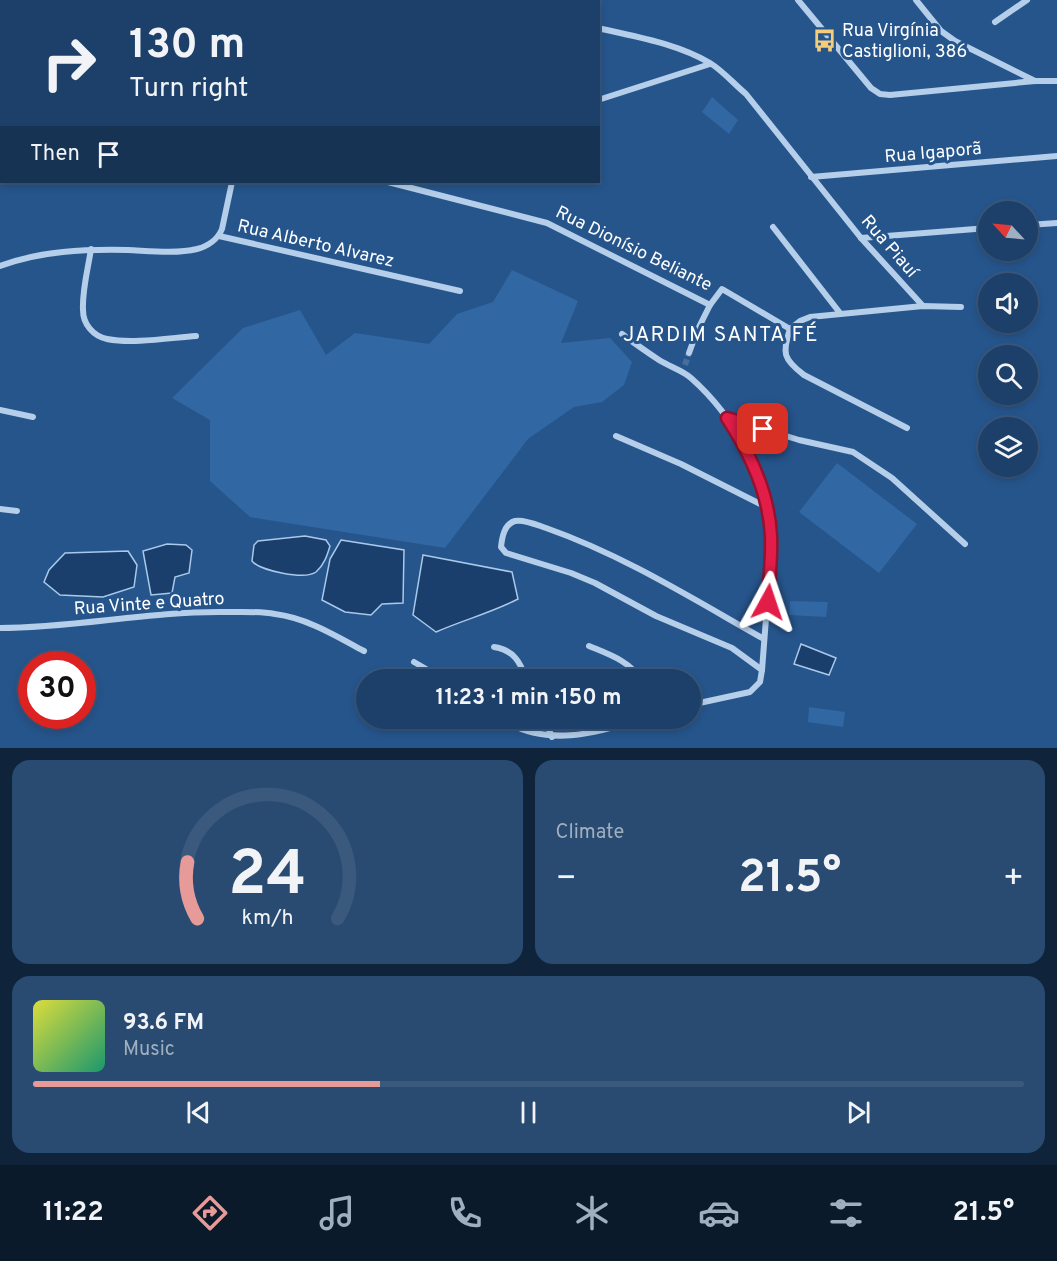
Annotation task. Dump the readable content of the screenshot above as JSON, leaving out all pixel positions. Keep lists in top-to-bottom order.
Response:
{
  "streets": {
    "street": [
      "Rua Igaporã",
      "Rua Alberto Alvarez",
      "Rua Piauí",
      "Rua Dionísio Beliante",
      "Rua Vinte e Quatro"
    ]
  },
  "crossings": [
    ["Rua Igaporã", "Rua Piauí"]
  ],
  "districts": ["JARDIM SANTA FÉ"],
  "places": {
    "bus stop": ["Rua Virgínia Castiglioni, 386"]
  },
  "north": "top left",
  "page": {
    "turn": ["130 m", "Turn right"],
    "then": "Then",
    "limit": "30",
    "trip": "11:23 · 1 min · 150 m",
    "tile": "Climate",
    "heat": ["−", "21.5°", "+"],
    "song": ["93.6 FM", "Music"],
    "tabs": ["11:22", "21.5°"],
    "gauge": ["24", "km/h"]
  }
}
